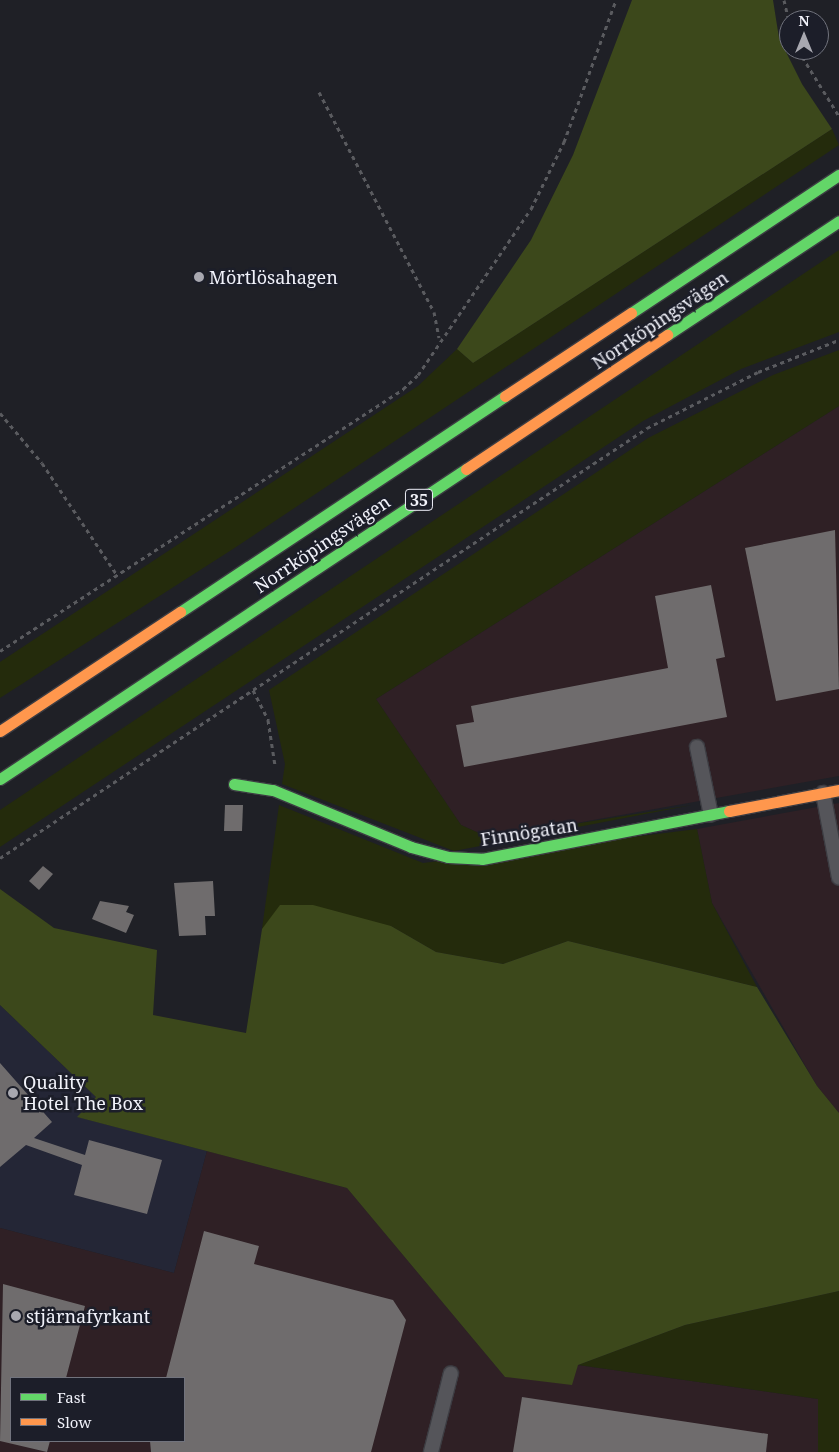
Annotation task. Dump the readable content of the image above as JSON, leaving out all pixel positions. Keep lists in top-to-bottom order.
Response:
{
  "streets": {
    "main road": ["Norrköpingsvägen", "35", "Finnögatan"]
  },
  "places": ["Mörtlösahagen", "Quality Hotel The Box", "stjärnafyrkant"],
  "legend": ["Fast", "Slow"],
  "north": "top"
}
